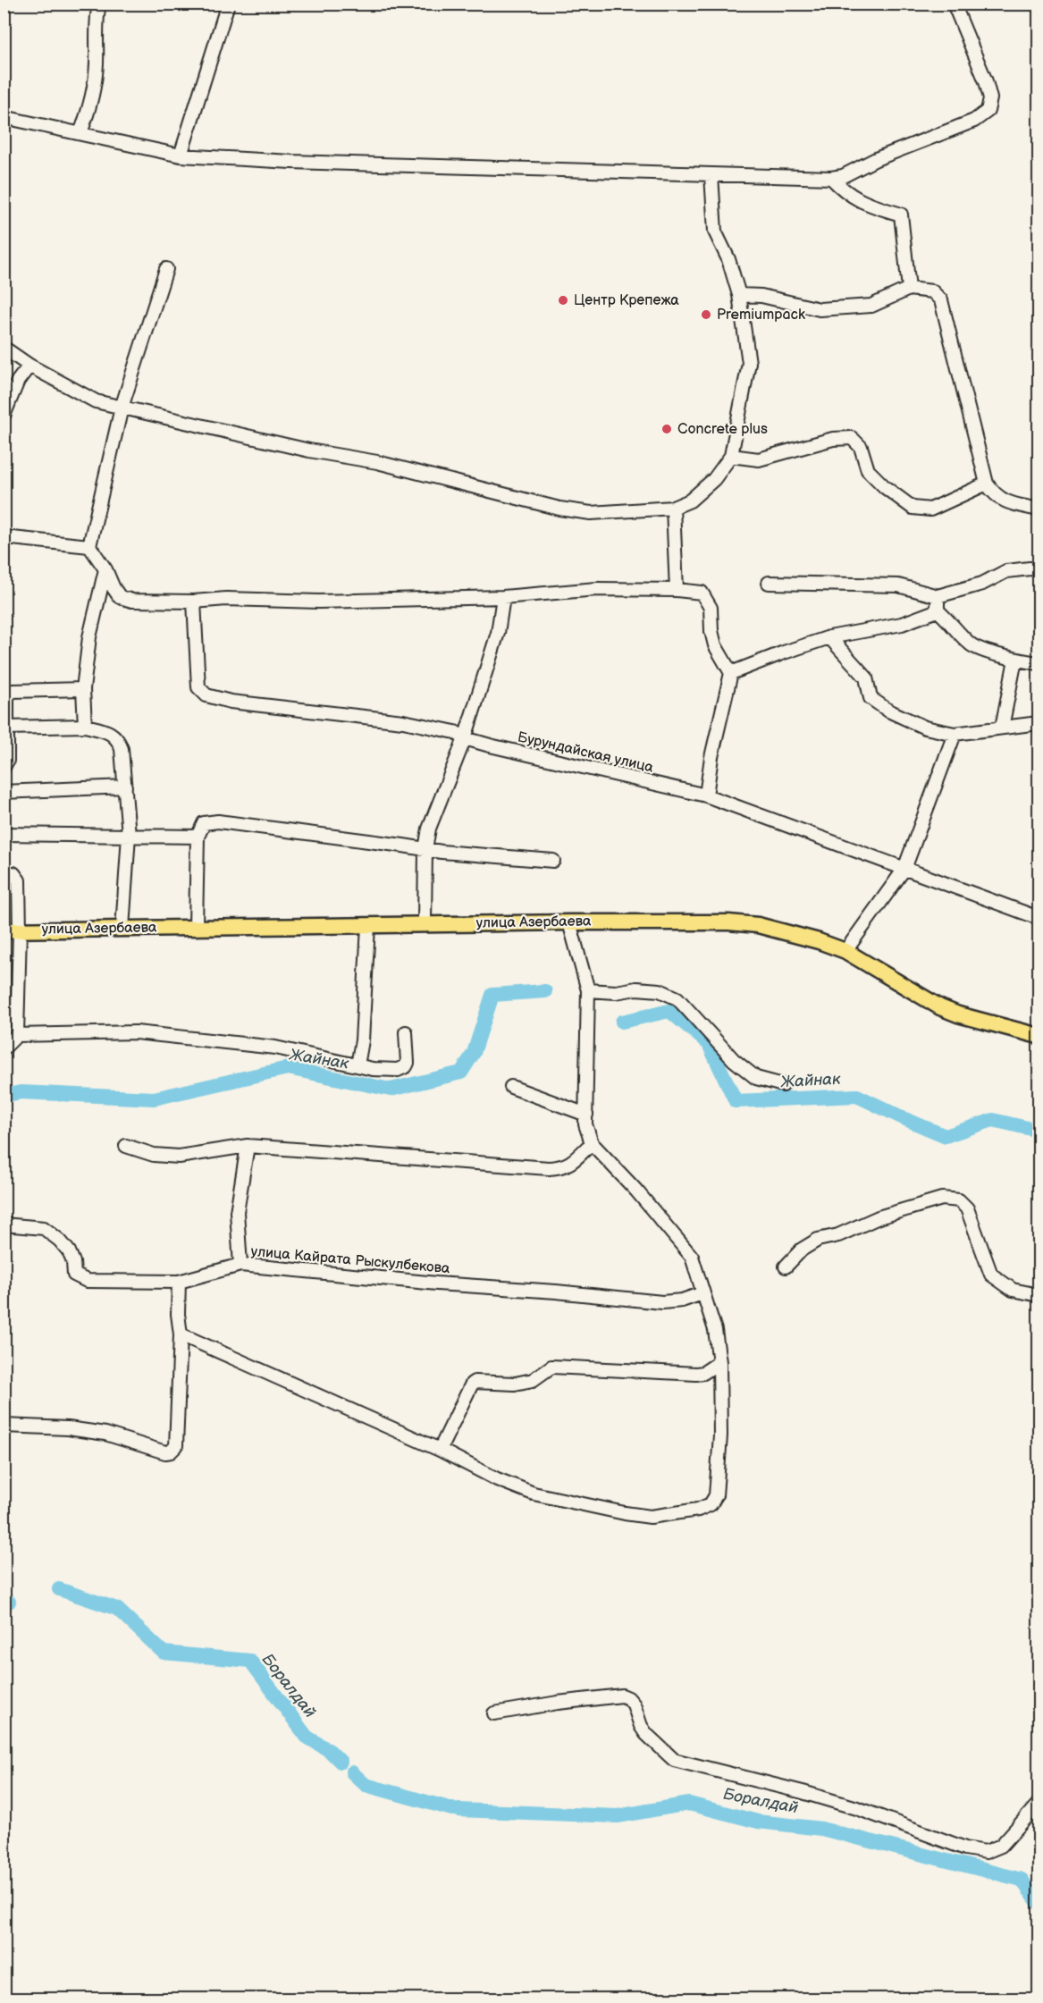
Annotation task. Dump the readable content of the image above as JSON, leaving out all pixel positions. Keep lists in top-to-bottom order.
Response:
{
  "streets": {
    "main road": ["улица Азербаева"],
    "street": ["Бурундайская улица", "улица Кайрата Рыскулбекова"]
  },
  "water": ["Жайнак", "Боралдай"],
  "places": ["Центр Крепежа", "Premiumpack", "Concrete plus"]
}
